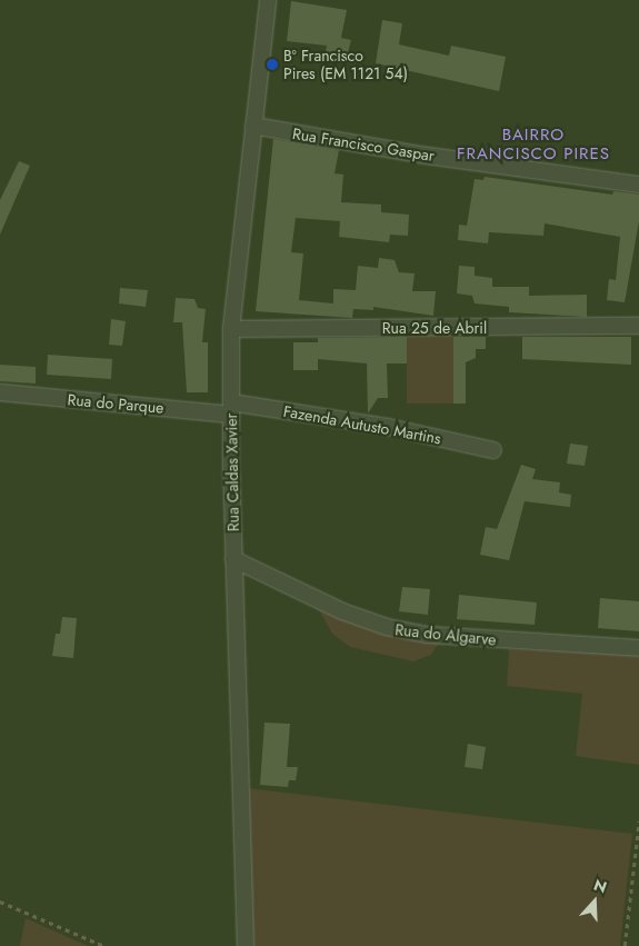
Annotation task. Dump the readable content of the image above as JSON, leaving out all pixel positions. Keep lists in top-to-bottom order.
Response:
{
  "streets": {
    "street": [
      "Rua Francisco Gaspar",
      "Rua 25 de Abril",
      "Rua do Parque",
      "Fazenda Autusto Martins",
      "Rua Caldas Xavier",
      "Rua do Algarve"
    ]
  },
  "crossings": [
    ["Rua Francisco Gaspar", "Rua Caldas Xavier"],
    ["Rua 25 de Abril", "Rua Caldas Xavier"],
    ["Rua do Parque", "Fazenda Autusto Martins"],
    ["Rua do Parque", "Rua Caldas Xavier"],
    ["Fazenda Autusto Martins", "Rua Caldas Xavier"],
    ["Rua Caldas Xavier", "Rua do Algarve"]
  ],
  "districts": ["BAIRRO FRANCISCO PIRES"],
  "places": ["Bº Francisco Pires (EM 1121 54)"],
  "north": "top"
}
